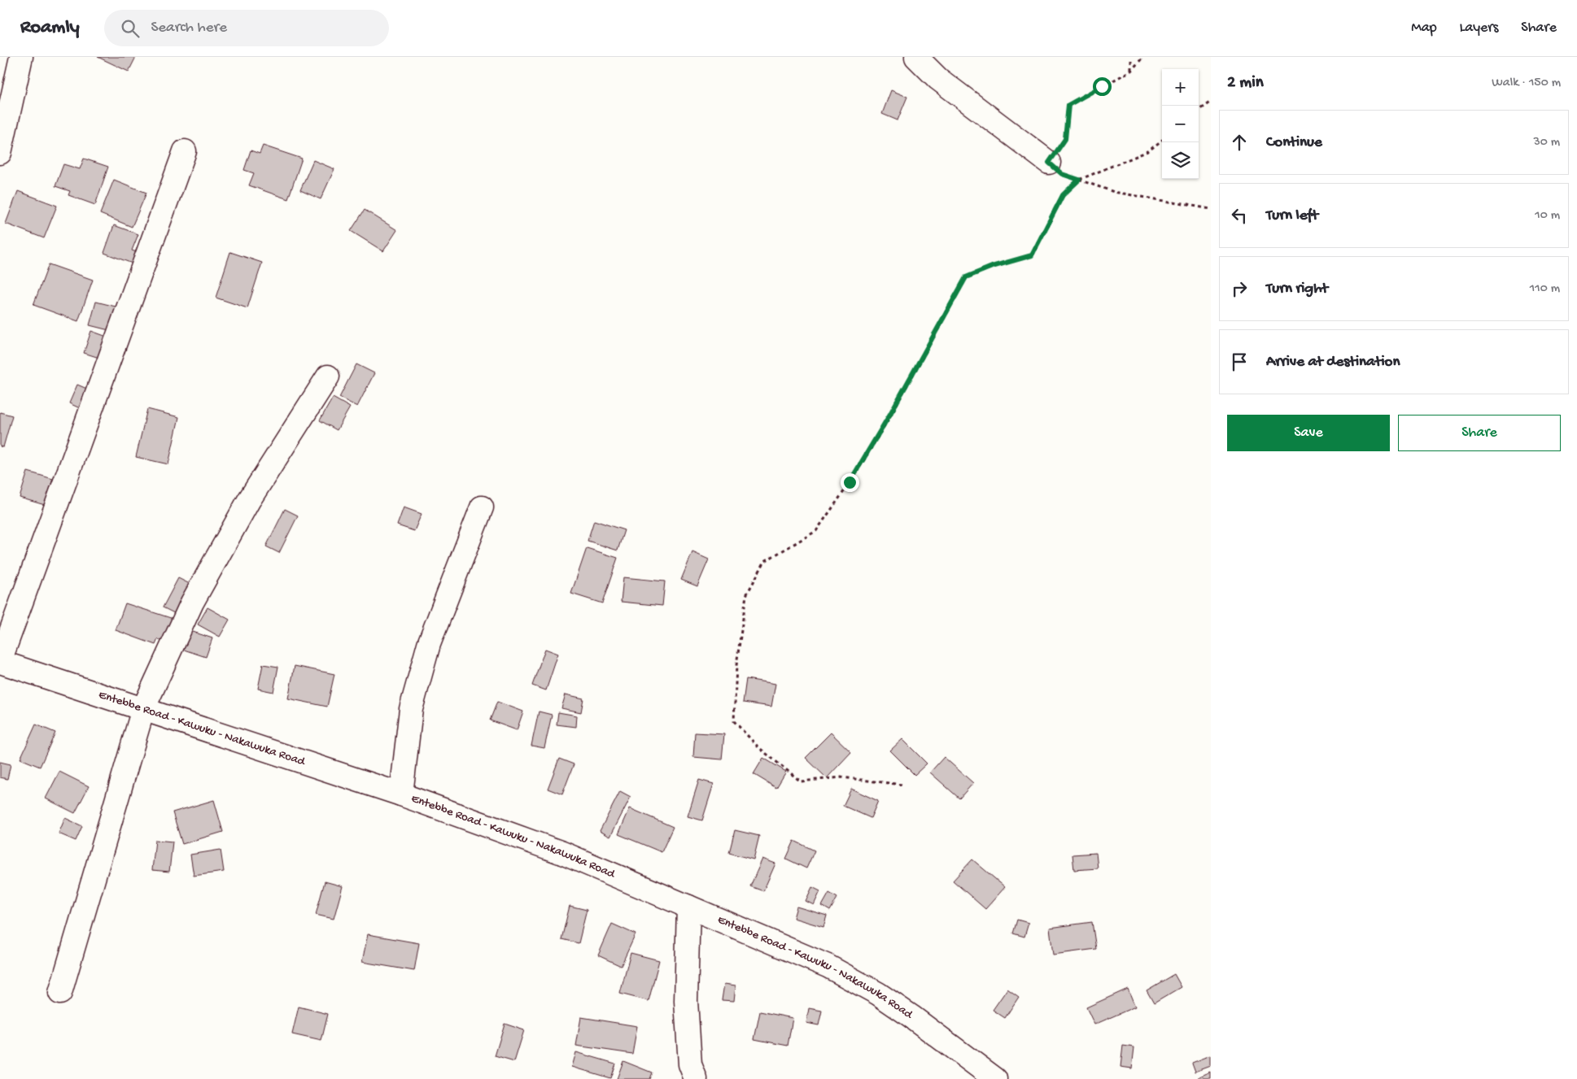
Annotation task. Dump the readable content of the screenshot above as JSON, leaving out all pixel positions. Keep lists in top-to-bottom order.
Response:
{
  "streets": {
    "street": ["Entebbe Road - Kawuku - Nakawuka Road"]
  },
  "page": {
    "header": "Roamly",
    "search": "Search here",
    "nav": ["Map", "Layers", "Share"],
    "heading": ["2 min", "Walk · 150 m"],
    "map_buttons": ["+", "−"],
    "list": [
      ["Continue", "30 m"],
      ["Turn left", "10 m"],
      ["Turn right", "110 m"],
      "Arrive at destination"
    ],
    "buttons": ["Save", "Share"]
  }
}
